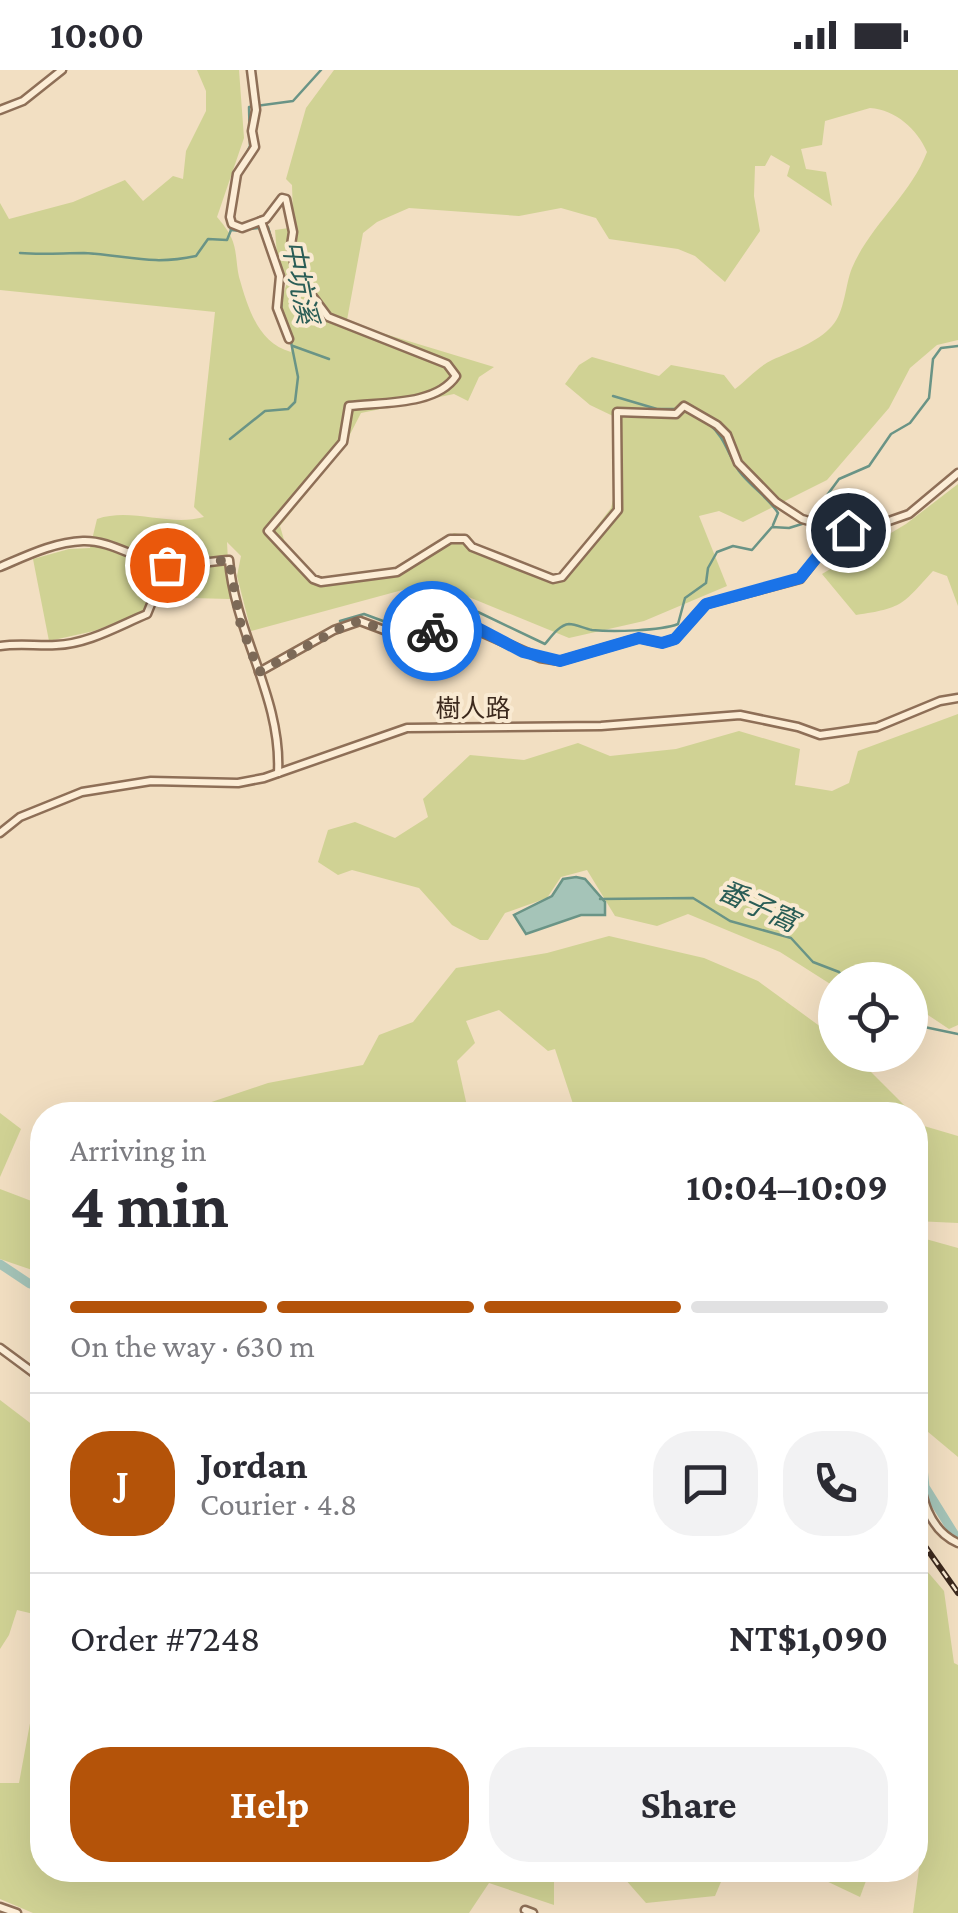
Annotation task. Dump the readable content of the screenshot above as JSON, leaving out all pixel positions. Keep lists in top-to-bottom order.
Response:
{
  "streets": {
    "street": ["樹人路"]
  },
  "water": ["中坑溪", "番子窩"],
  "page": {
    "status": "10:00",
    "heading": ["4 min", "Arriving in", "10:04–10:09"],
    "panel": [
      "Jordan",
      "Courier · 4.8",
      "Order #7248",
      "NT$1,090"
    ],
    "bar": "On the way · 630 m",
    "round": "J",
    "buttons": ["Help", "Share"]
  }
}
